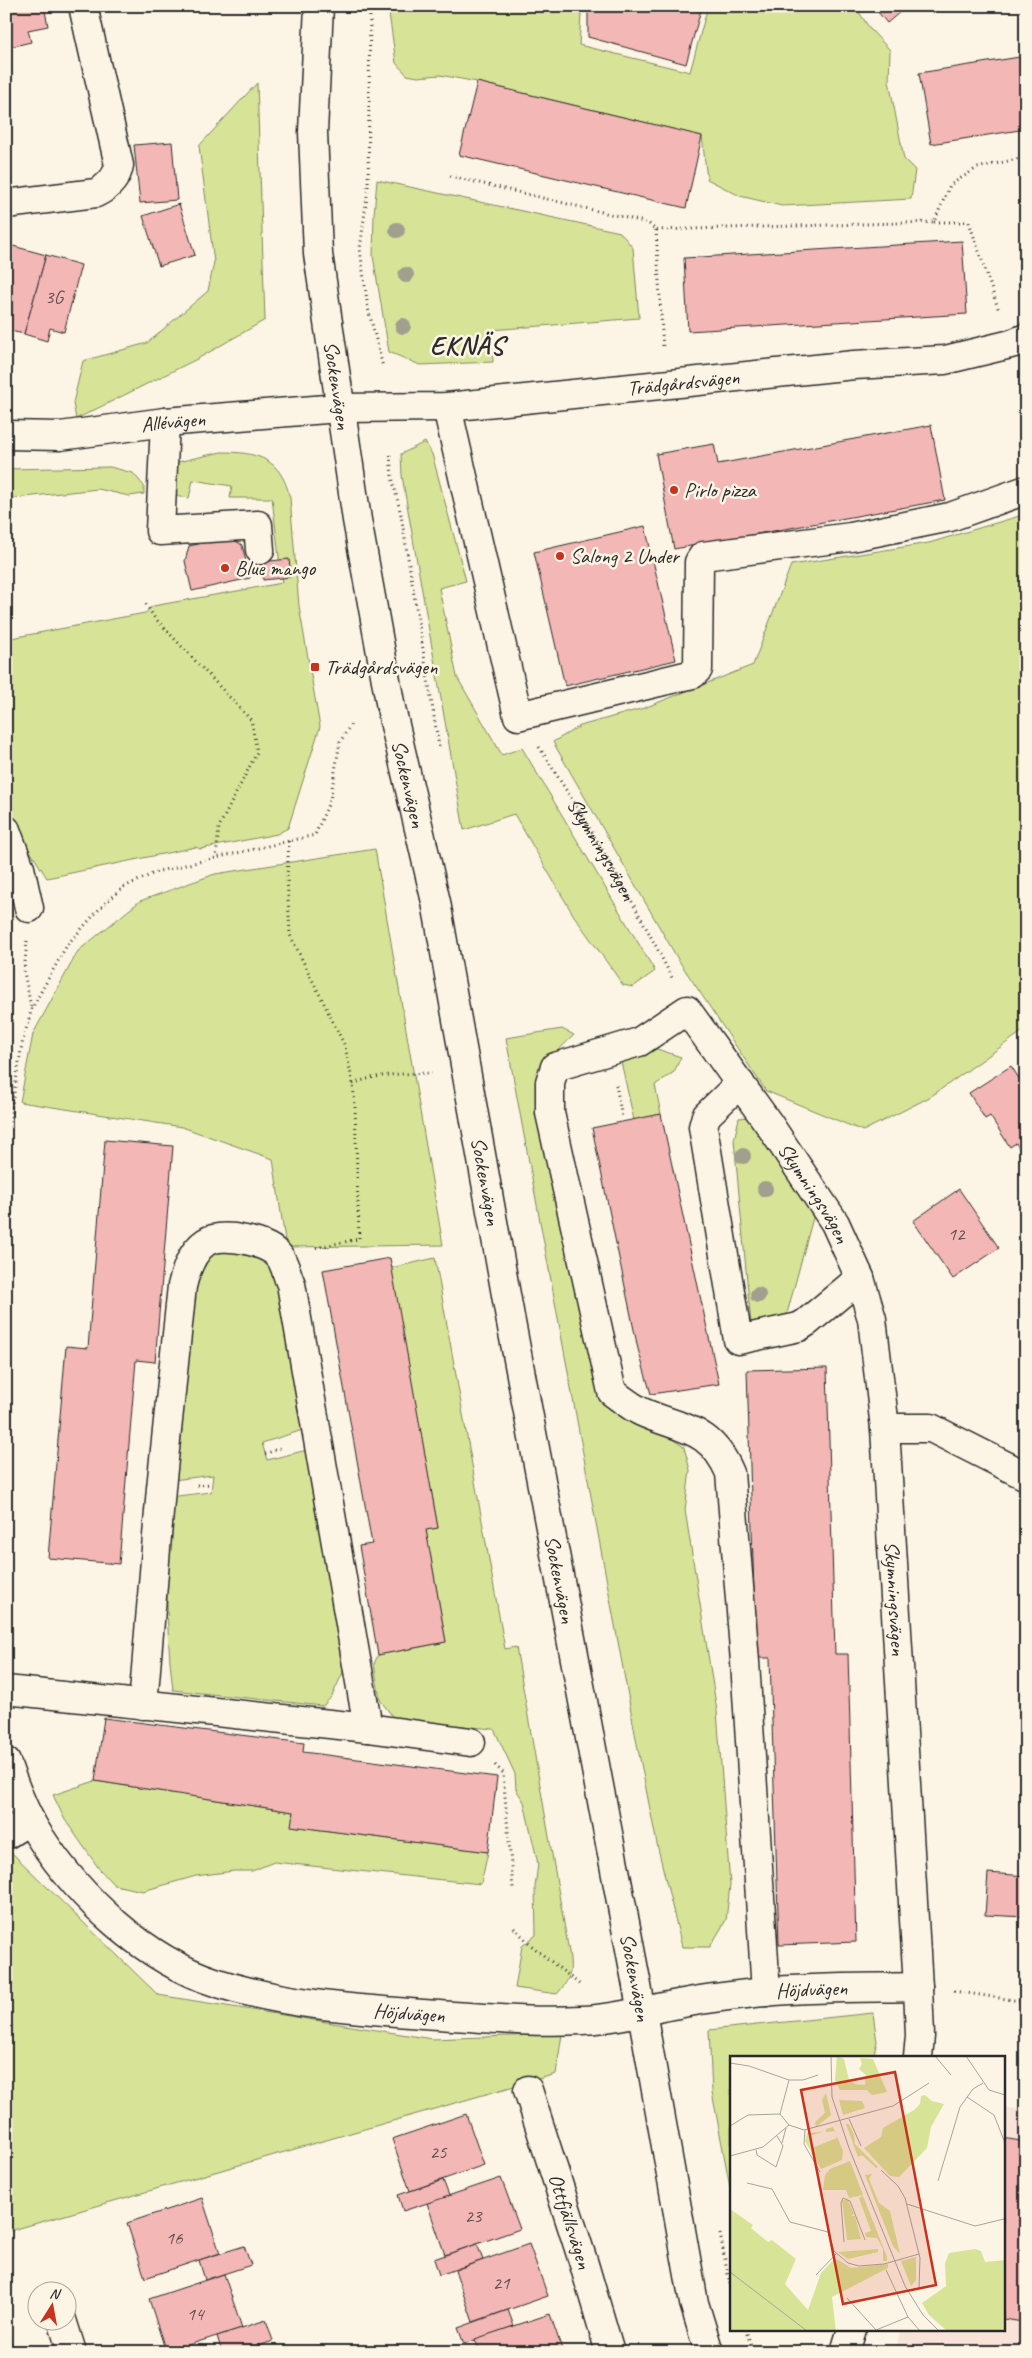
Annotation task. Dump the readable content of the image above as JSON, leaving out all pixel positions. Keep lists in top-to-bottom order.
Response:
{
  "streets": {
    "street": [
      "Trädgårdsvägen",
      "Sockenvägen",
      "Allévägen",
      "Skymningsvägen",
      "Höjdvägen",
      "Ottfjällsvägen"
    ]
  },
  "crossings": [
    ["Trädgårdsvägen", "Sockenvägen"],
    ["Trädgårdsvägen", "Allévägen"],
    ["Sockenvägen", "Allévägen"],
    ["Sockenvägen", "Höjdvägen"],
    ["Skymningsvägen", "Höjdvägen"]
  ],
  "districts": ["EKNÄS"],
  "places": {
    "other": ["Pirlo pizza", "Salong 2 Under", "Blue mango"],
    "transit": ["Trädgårdsvägen"]
  },
  "house_numbers": [
    "3G",
    "12",
    "25",
    "23",
    "16",
    "21",
    "14"
  ],
  "north": "top"
}
